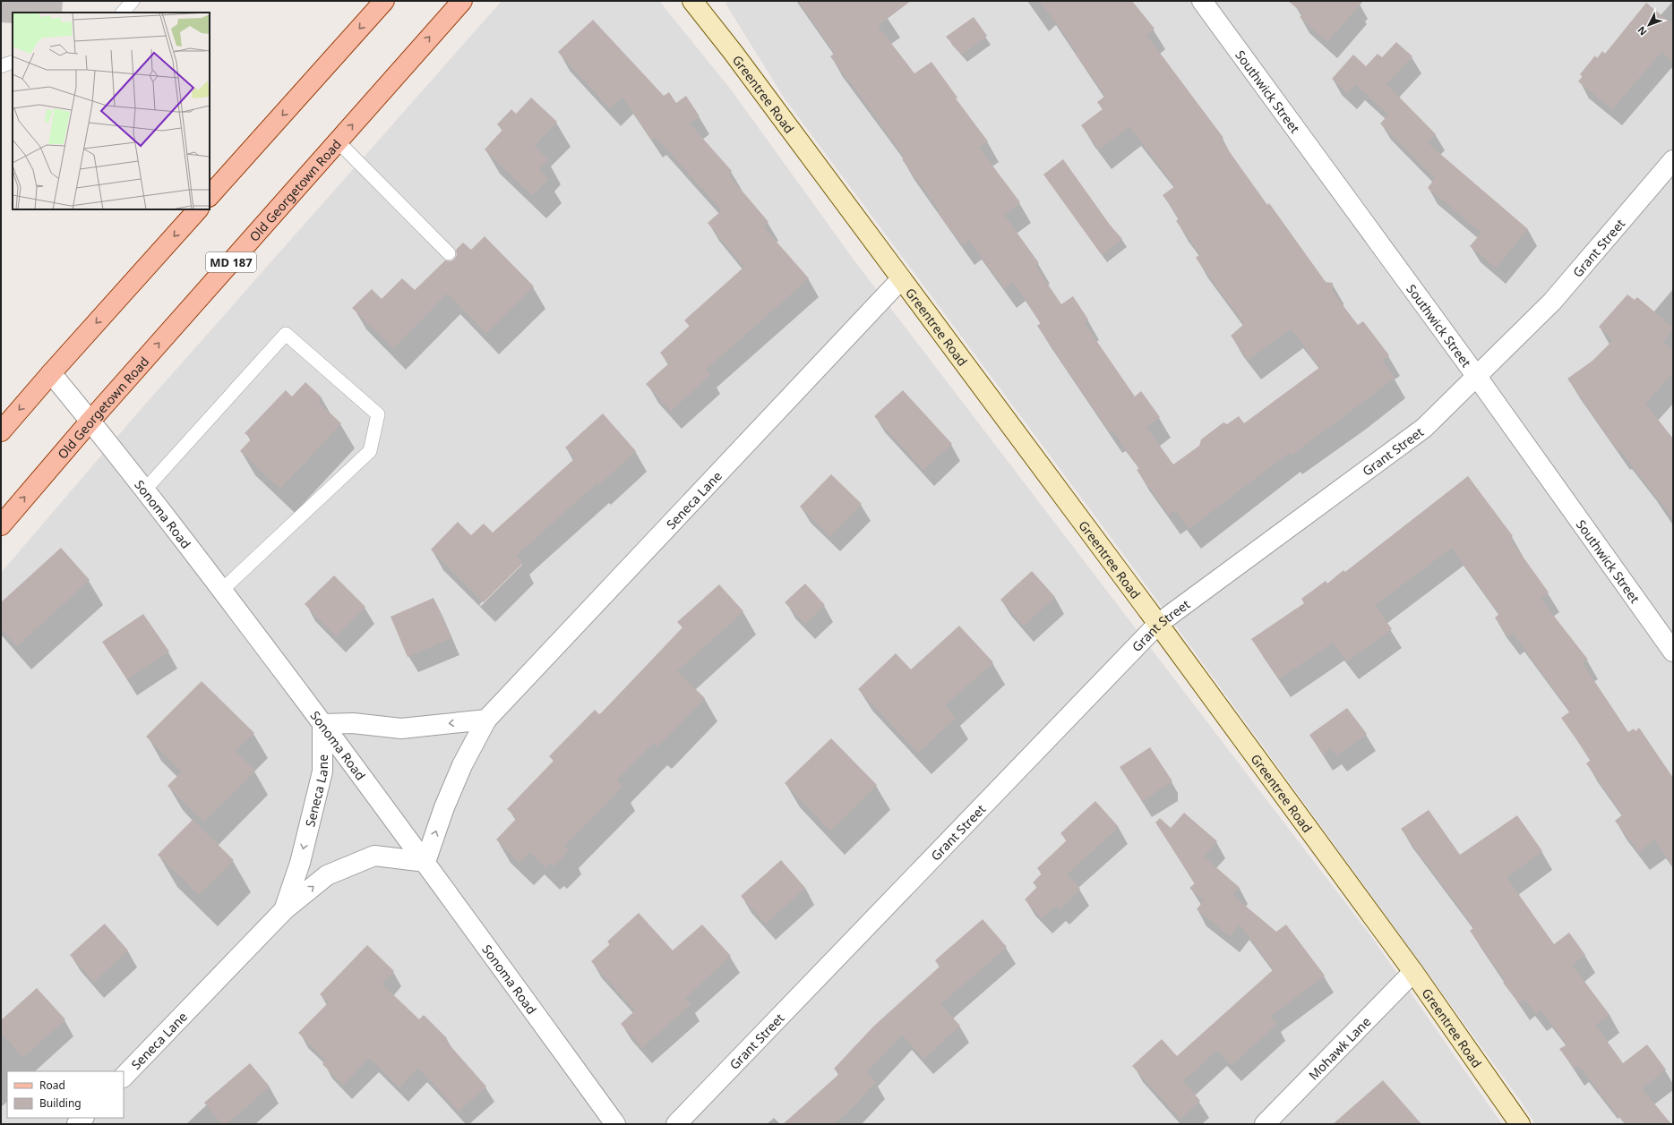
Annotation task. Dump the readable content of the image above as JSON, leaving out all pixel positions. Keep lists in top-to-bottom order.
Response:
{
  "streets": {
    "main road": ["Old Georgetown Road", "MD 187"],
    "street": [
      "Southwick Street",
      "Greentree Road",
      "Grant Street",
      "Seneca Lane",
      "Sonoma Road",
      "Mohawk Lane"
    ]
  },
  "crossings": [
    ["Southwick Street", "Grant Street"],
    ["Greentree Road", "Grant Street"],
    ["Greentree Road", "Seneca Lane"],
    ["Greentree Road", "Mohawk Lane"],
    ["Old Georgetown Road", "Sonoma Road"],
    ["Seneca Lane", "Sonoma Road"]
  ],
  "legend": ["Road", "Building"],
  "north": "bottom left"
}
